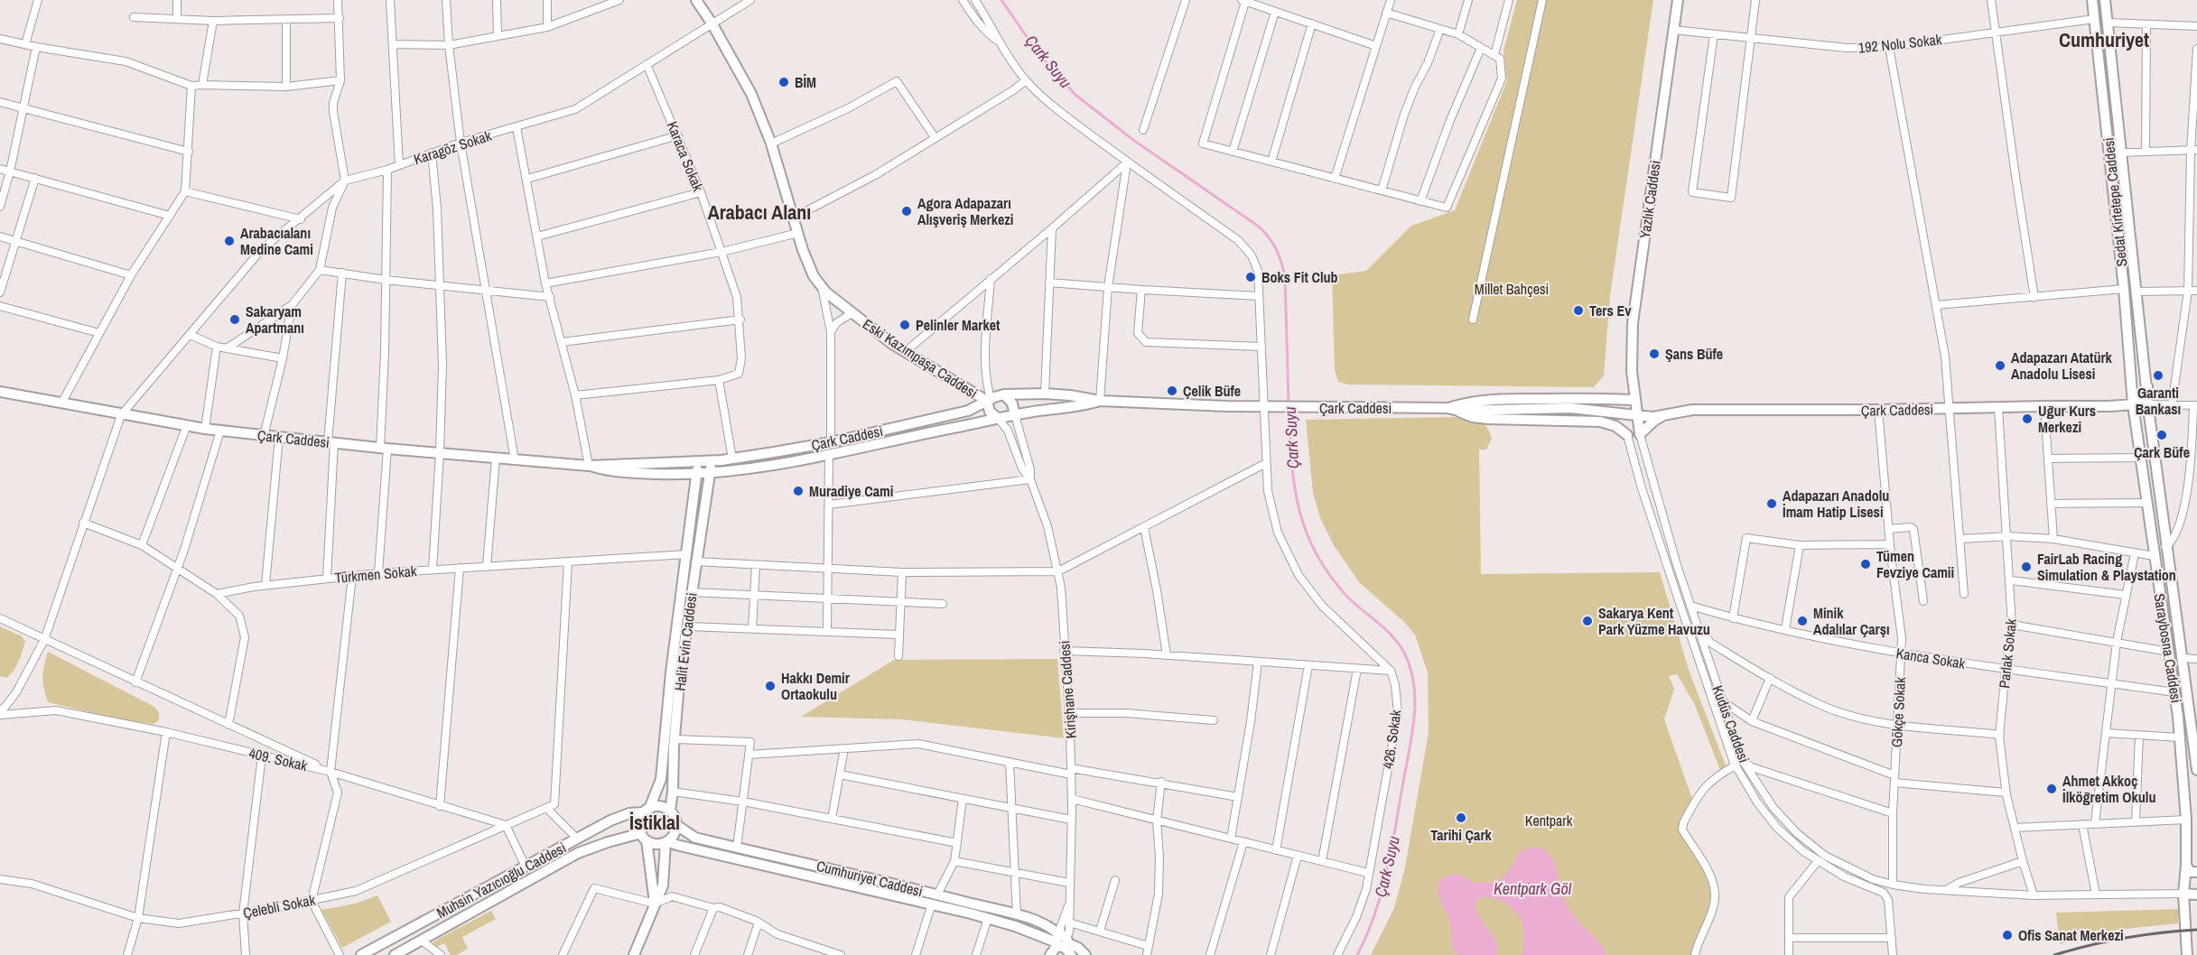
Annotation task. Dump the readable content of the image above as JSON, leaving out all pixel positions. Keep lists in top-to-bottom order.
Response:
{
  "streets": {
    "main road": [
      "Yazlık Caddesi",
      "Sedat Kirtetepe Caddesi",
      "Eski Kazımpaşa Caddesi",
      "Çark Caddesi",
      "Halit Evin Caddesi",
      "Saraybosna Caddesi",
      "Kirişhane Caddesi",
      "Cumhuriyet Caddesi",
      "Muhsin Yazıcıoğlu Caddesi"
    ],
    "street": [
      "192 Nolu Sokak",
      "Karagöz Sokak",
      "Karaca Sokak",
      "Türkmen Sokak",
      "Parlak Sokak",
      "Kanca Sokak",
      "Gökçe Sokak",
      "Kudüs Caddesi",
      "426. Sokak",
      "409. Sokak",
      "Çelebli Sokak"
    ]
  },
  "crossings": [
    ["192 Nolu Sokak", "Yazlık Caddesi"],
    ["192 Nolu Sokak", "Sedat Kirtetepe Caddesi"],
    ["Karagöz Sokak", "Karaca Sokak"],
    ["Karagöz Sokak", "Eski Kazımpaşa Caddesi"],
    ["Karagöz Sokak", "Çark Caddesi"],
    ["Yazlık Caddesi", "Çark Caddesi"],
    ["Sedat Kirtetepe Caddesi", "Çark Caddesi"],
    ["Sedat Kirtetepe Caddesi", "Saraybosna Caddesi"],
    ["Eski Kazımpaşa Caddesi", "Çark Caddesi"],
    ["Eski Kazımpaşa Caddesi", "Kirişhane Caddesi"],
    ["Çark Caddesi", "Halit Evin Caddesi"],
    ["Çark Caddesi", "Saraybosna Caddesi"],
    ["Çark Caddesi", "Parlak Sokak"],
    ["Çark Caddesi", "Kirişhane Caddesi"],
    ["Çark Caddesi", "Gökçe Sokak"],
    ["Türkmen Sokak", "Halit Evin Caddesi"],
    ["Türkmen Sokak", "Kirişhane Caddesi"],
    ["Halit Evin Caddesi", "Cumhuriyet Caddesi"],
    ["Halit Evin Caddesi", "Muhsin Yazıcıoğlu Caddesi"],
    ["Saraybosna Caddesi", "Kanca Sokak"],
    ["Saraybosna Caddesi", "Kudüs Caddesi"],
    ["Parlak Sokak", "Kanca Sokak"],
    ["Parlak Sokak", "Kudüs Caddesi"],
    ["Kanca Sokak", "Gökçe Sokak"],
    ["Kanca Sokak", "Kudüs Caddesi"],
    ["Kirişhane Caddesi", "Cumhuriyet Caddesi"],
    ["Gökçe Sokak", "Kudüs Caddesi"],
    ["409. Sokak", "Çelebli Sokak"],
    ["Cumhuriyet Caddesi", "Muhsin Yazıcıoğlu Caddesi"]
  ],
  "districts": ["Cumhuriyet", "Arabacı Alanı", "İstiklal"],
  "water": ["Çark Suyu", "Kentpark Göl"],
  "parks": ["Millet Bahçesi", "Kentpark"],
  "places": [
    "BİM",
    "Agora Adapazarı Alışveriş Merkezi",
    "Arabacıalanı Medine Cami",
    "Boks Fit Club",
    "Ters Ev",
    "Sakaryam Apartmanı",
    "Pelinler Market",
    "Şans Büfe",
    "Adapazarı Atatürk Anadolu Lisesi",
    "Garanti Bankası",
    "Çelik Büfe",
    "Uğur Kurs Merkezi",
    "Çark Büfe",
    "Muradiye Cami",
    "Adapazarı Anadolu İmam Hatip Lisesi",
    "Tümen Fevziye Camii",
    "FairLab Racing Simulation & Playstation",
    "Sakarya Kent Park Yüzme Havuzu",
    "Minik Adalılar Çarşı",
    "Hakkı Demir Ortaokulu",
    "Ahmet Akkoç İlköğretim Okulu",
    "Tarihi Çark",
    "Ofis Sanat Merkezi"
  ]
}
